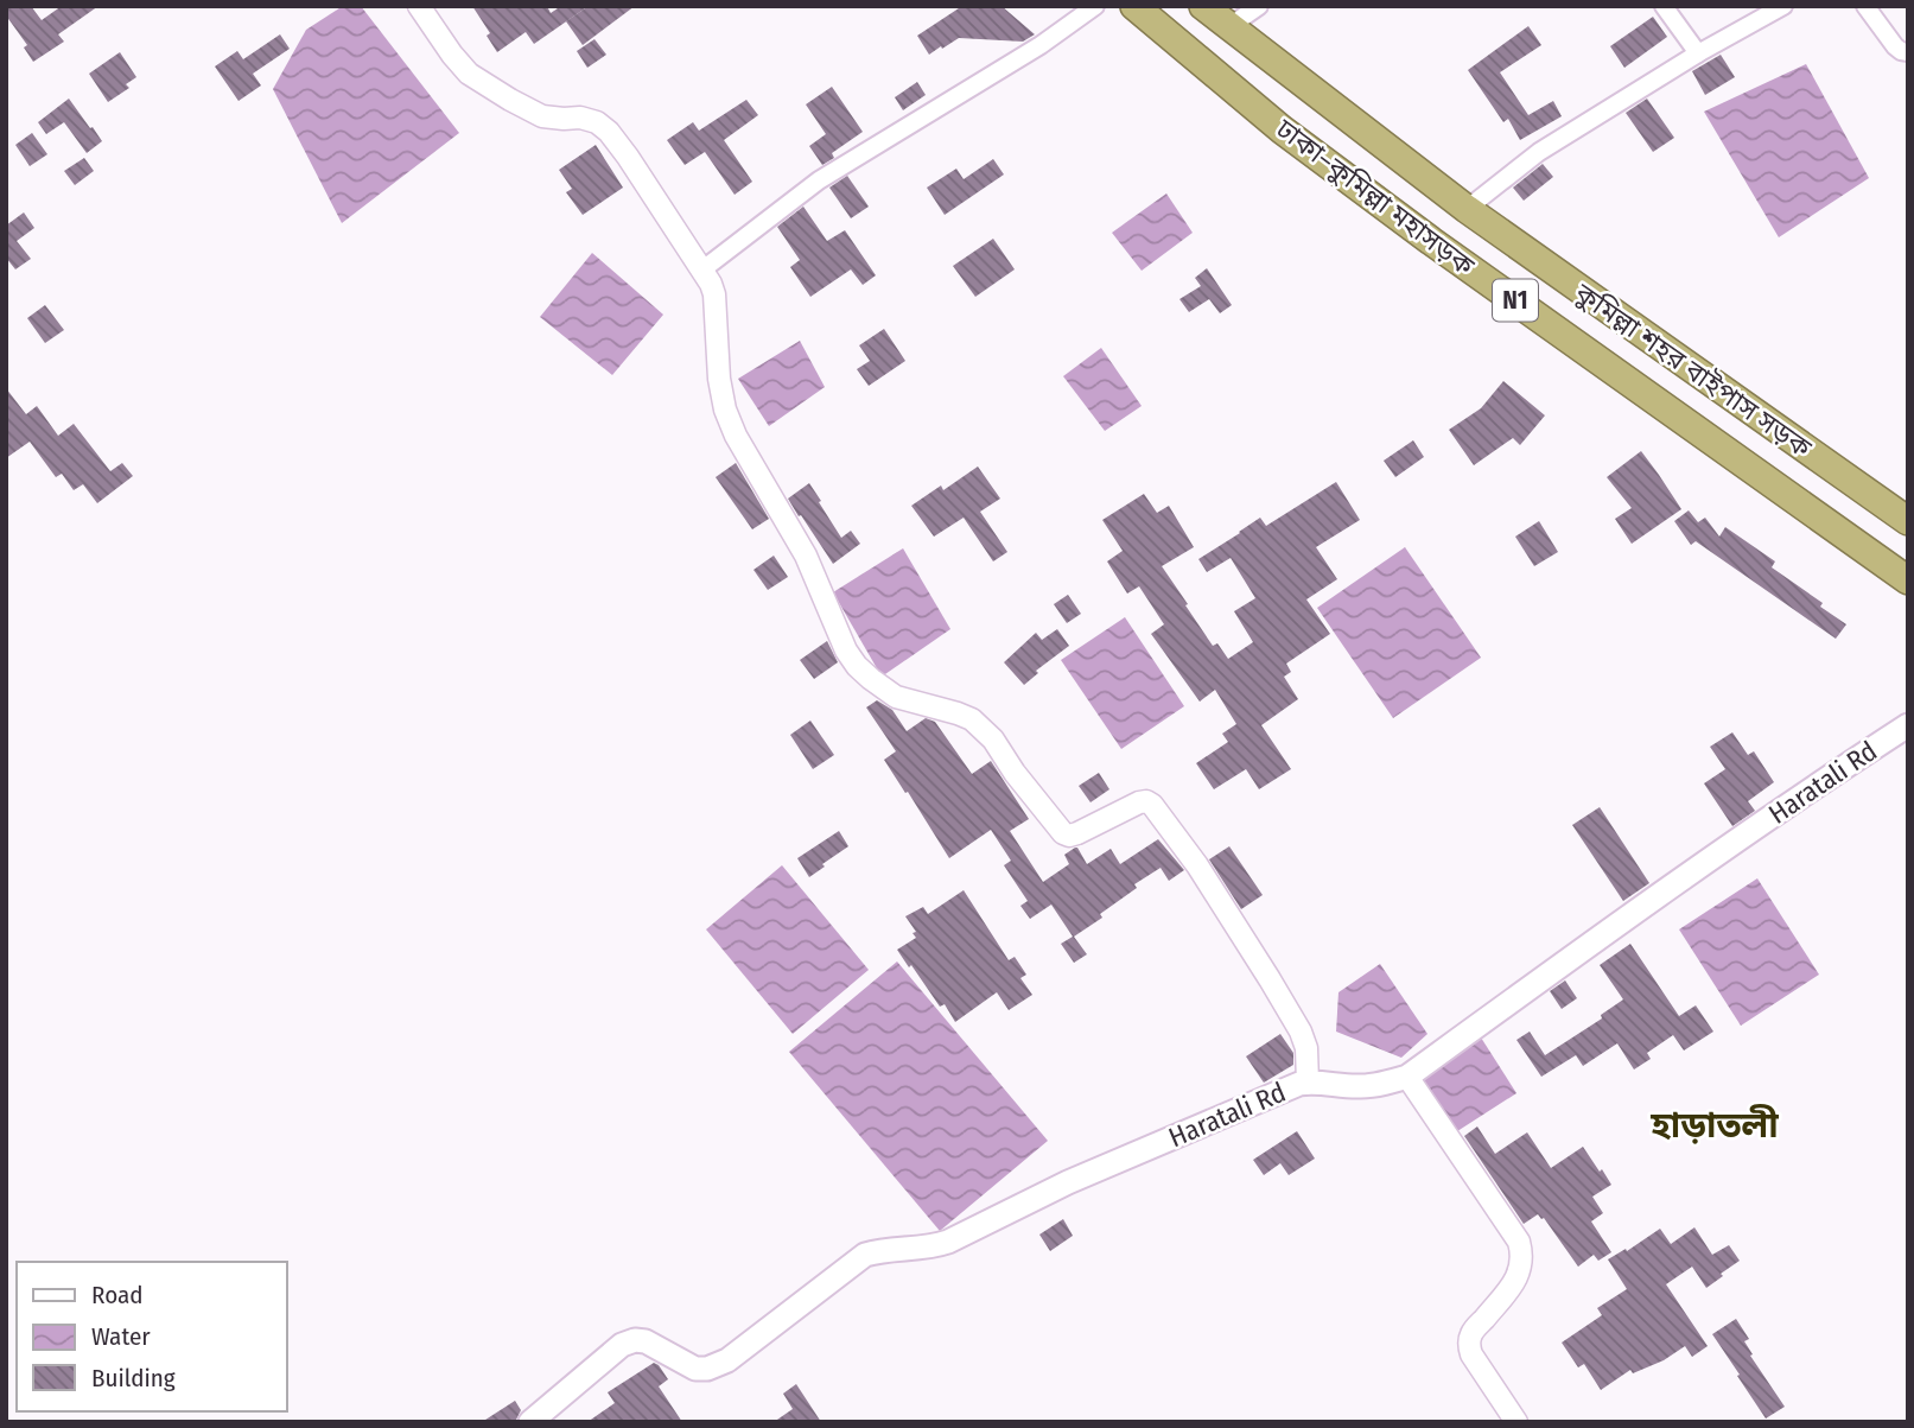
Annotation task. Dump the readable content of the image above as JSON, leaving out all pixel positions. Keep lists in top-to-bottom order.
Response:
{
  "streets": {
    "highway": ["ঢাকা–কুমিল্লা মহাসড়ক", "N1", "কুমিল্লা শহর বাইপাস সড়ক"],
    "main road": ["Haratali Rd"]
  },
  "districts": ["হাড়াতলী"],
  "legend": ["Road", "Water", "Building"]
}
